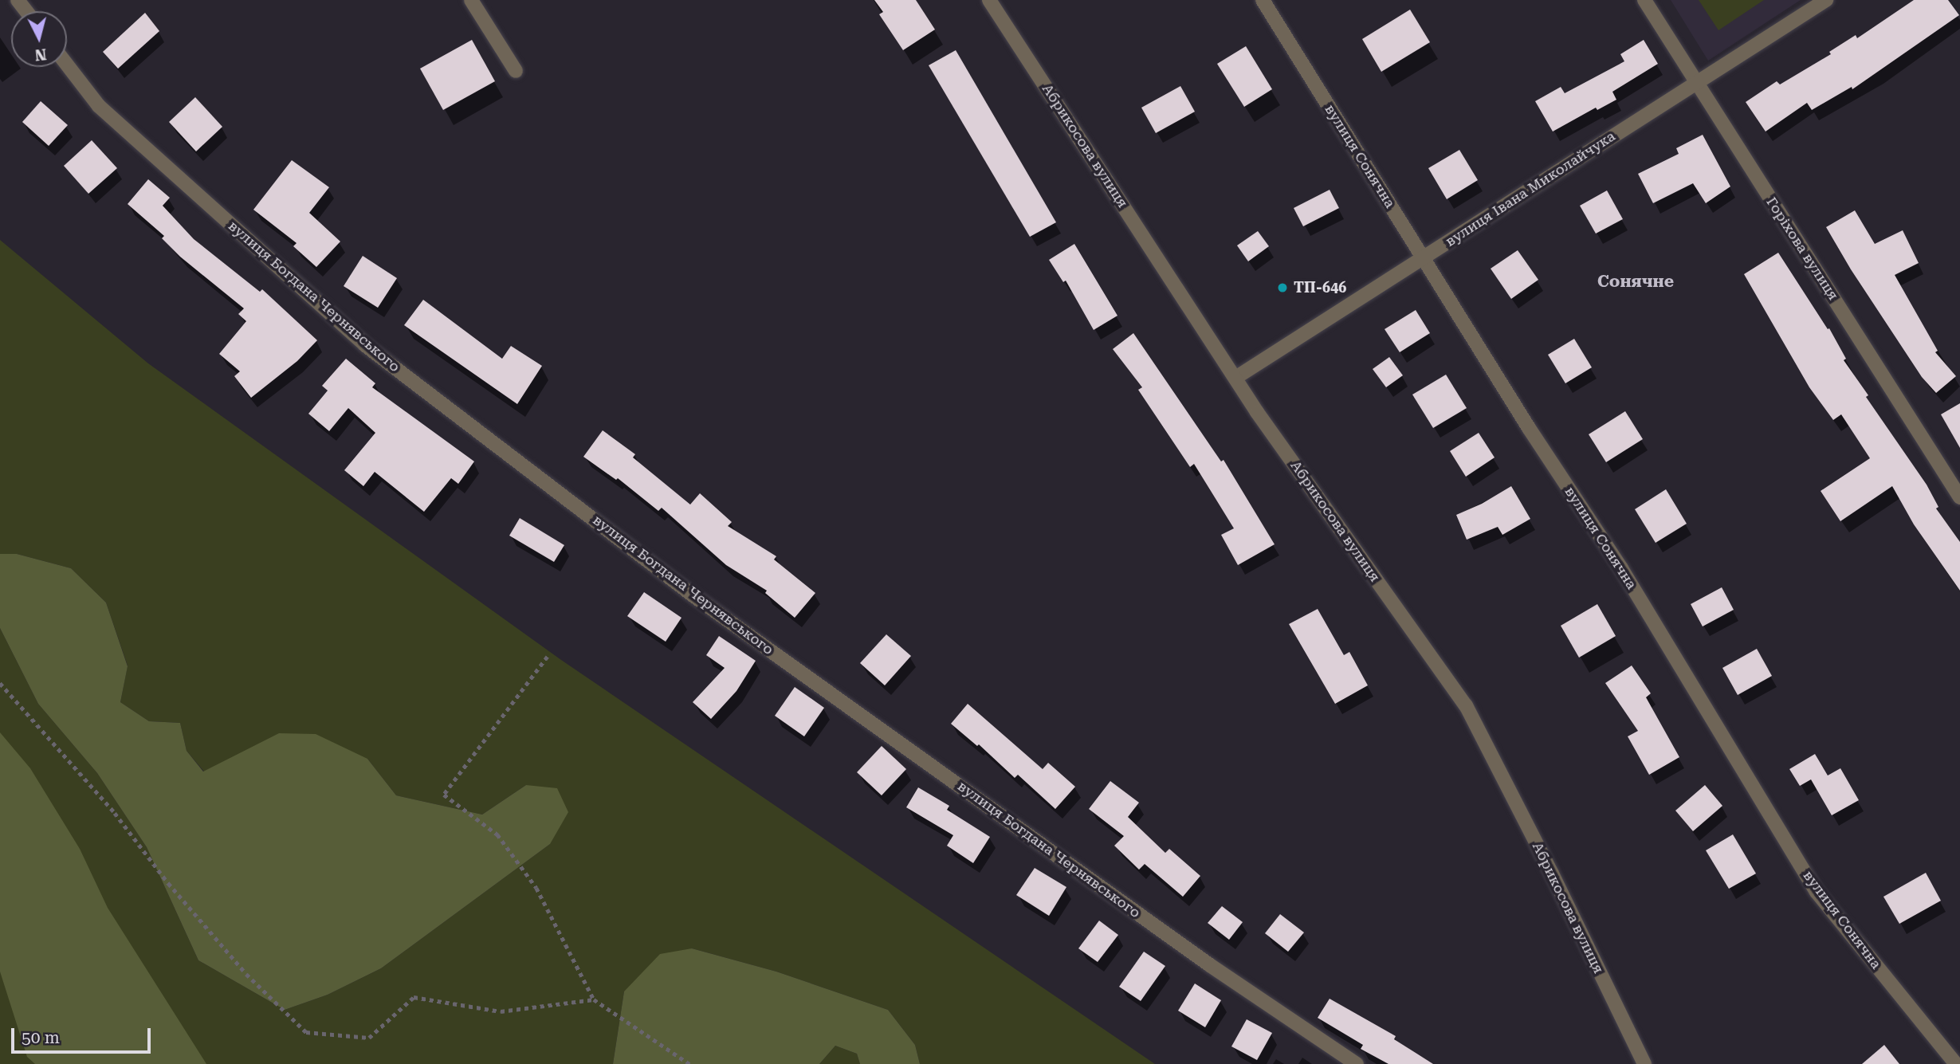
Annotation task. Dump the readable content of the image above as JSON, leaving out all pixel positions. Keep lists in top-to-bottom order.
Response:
{
  "streets": {
    "street": [
      "Абрикосова вулиця",
      "вулиця Сонячна",
      "вулиця Івана Миколайчука",
      "Горіхова вулиця",
      "вулиця Богдана Чернявського"
    ]
  },
  "crossings": [
    ["Абрикосова вулиця", "вулиця Івана Миколайчука"],
    ["вулиця Сонячна", "вулиця Івана Миколайчука"],
    ["вулиця Івана Миколайчука", "Горіхова вулиця"]
  ],
  "districts": ["Сонячне"],
  "places": ["ТП-646"],
  "scale_bar": "50 m",
  "north": "bottom"
}
